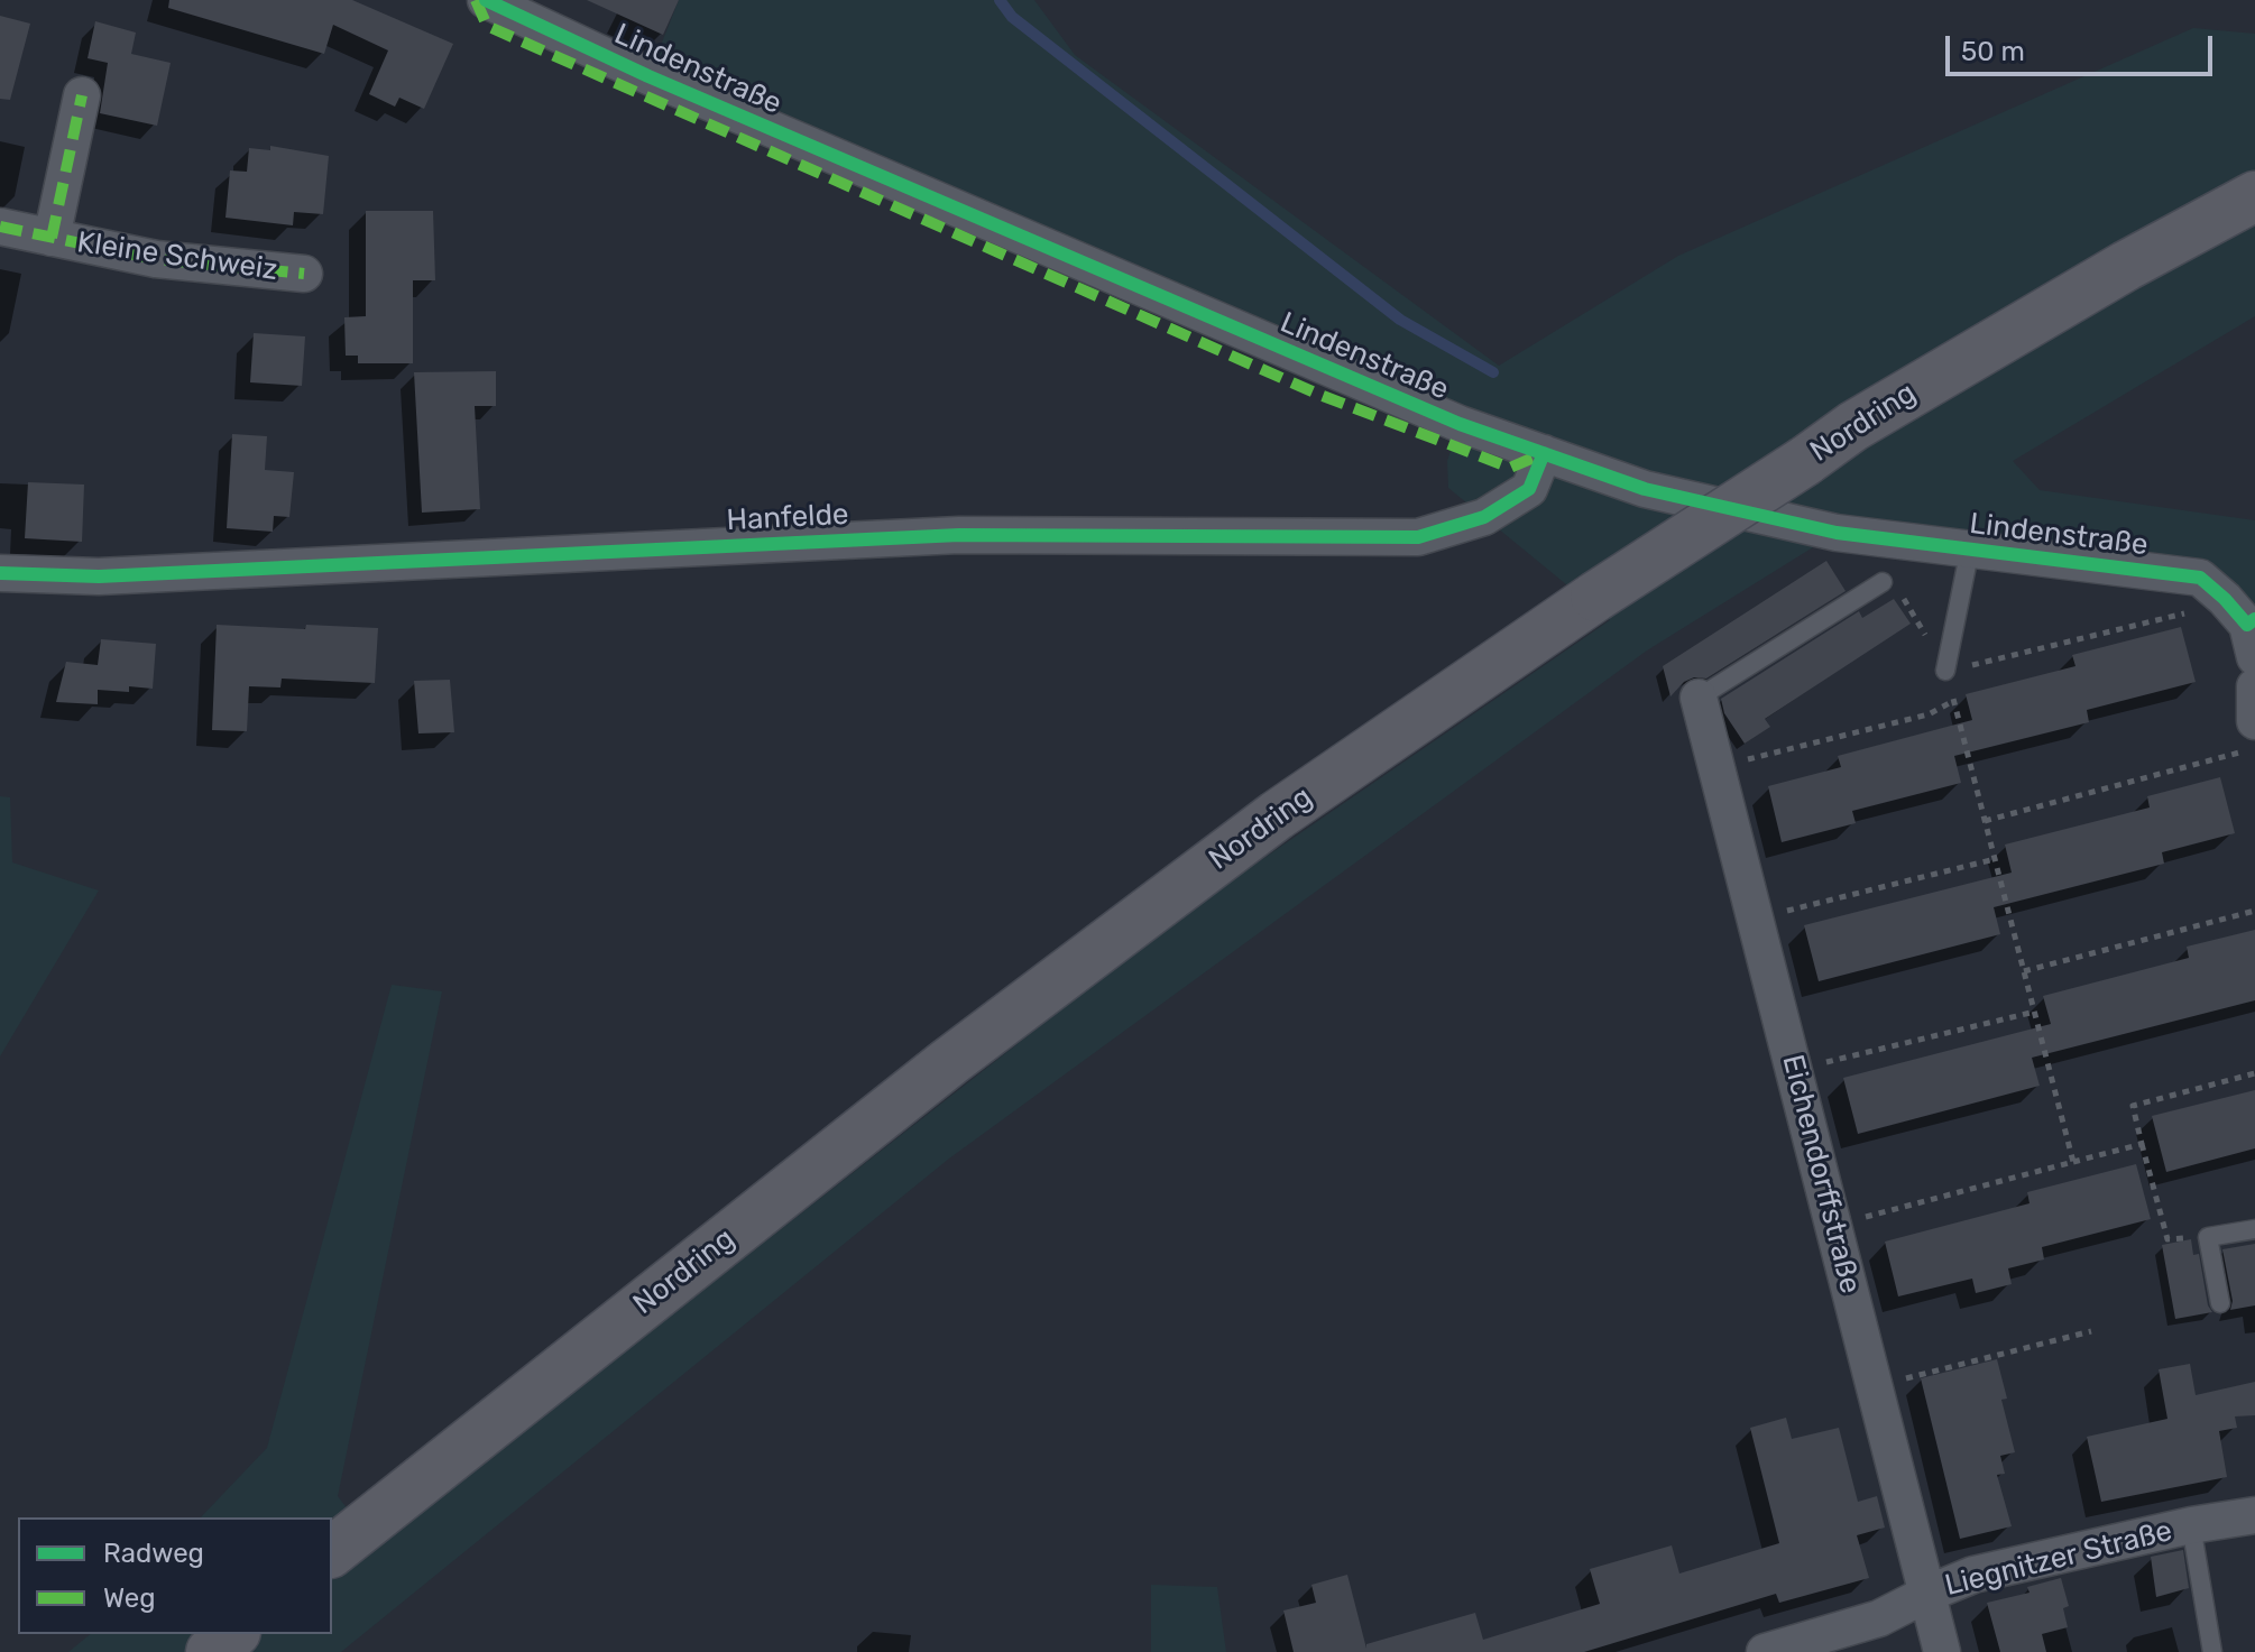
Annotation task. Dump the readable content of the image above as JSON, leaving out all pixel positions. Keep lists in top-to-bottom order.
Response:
{
  "streets": {
    "main road": ["Nordring"],
    "street": [
      "Lindenstraße",
      "Kleine Schweiz",
      "Hanfelde",
      "Eichendorffstraße",
      "Liegnitzer Straße"
    ]
  },
  "crossings": [
    ["Lindenstraße", "Hanfelde"],
    ["Eichendorffstraße", "Liegnitzer Straße"]
  ],
  "legend": ["Radweg", "Weg"],
  "scale_bar": "50 m"
}
